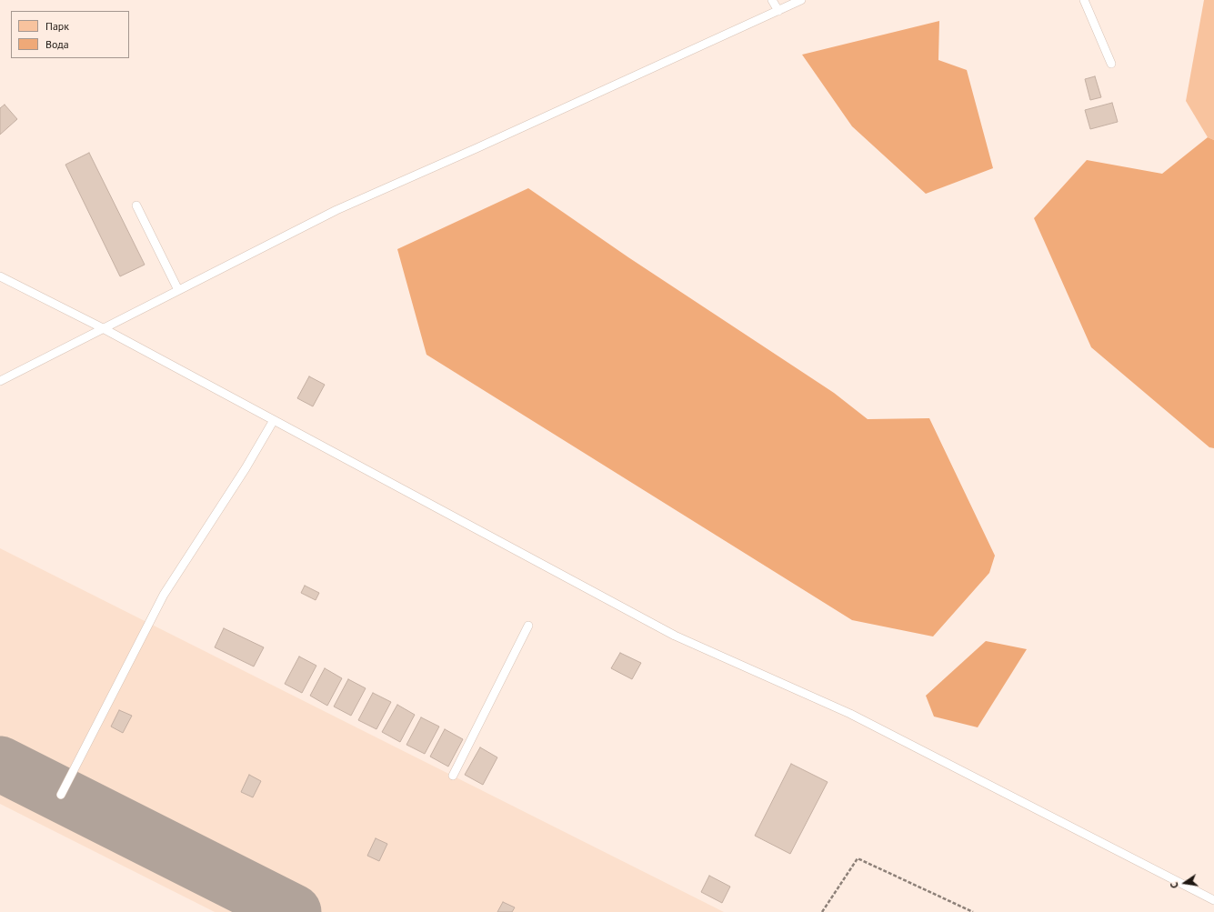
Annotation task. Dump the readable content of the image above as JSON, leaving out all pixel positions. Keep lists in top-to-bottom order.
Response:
{
  "legend": ["Парк", "Вода"],
  "north": "left"
}
